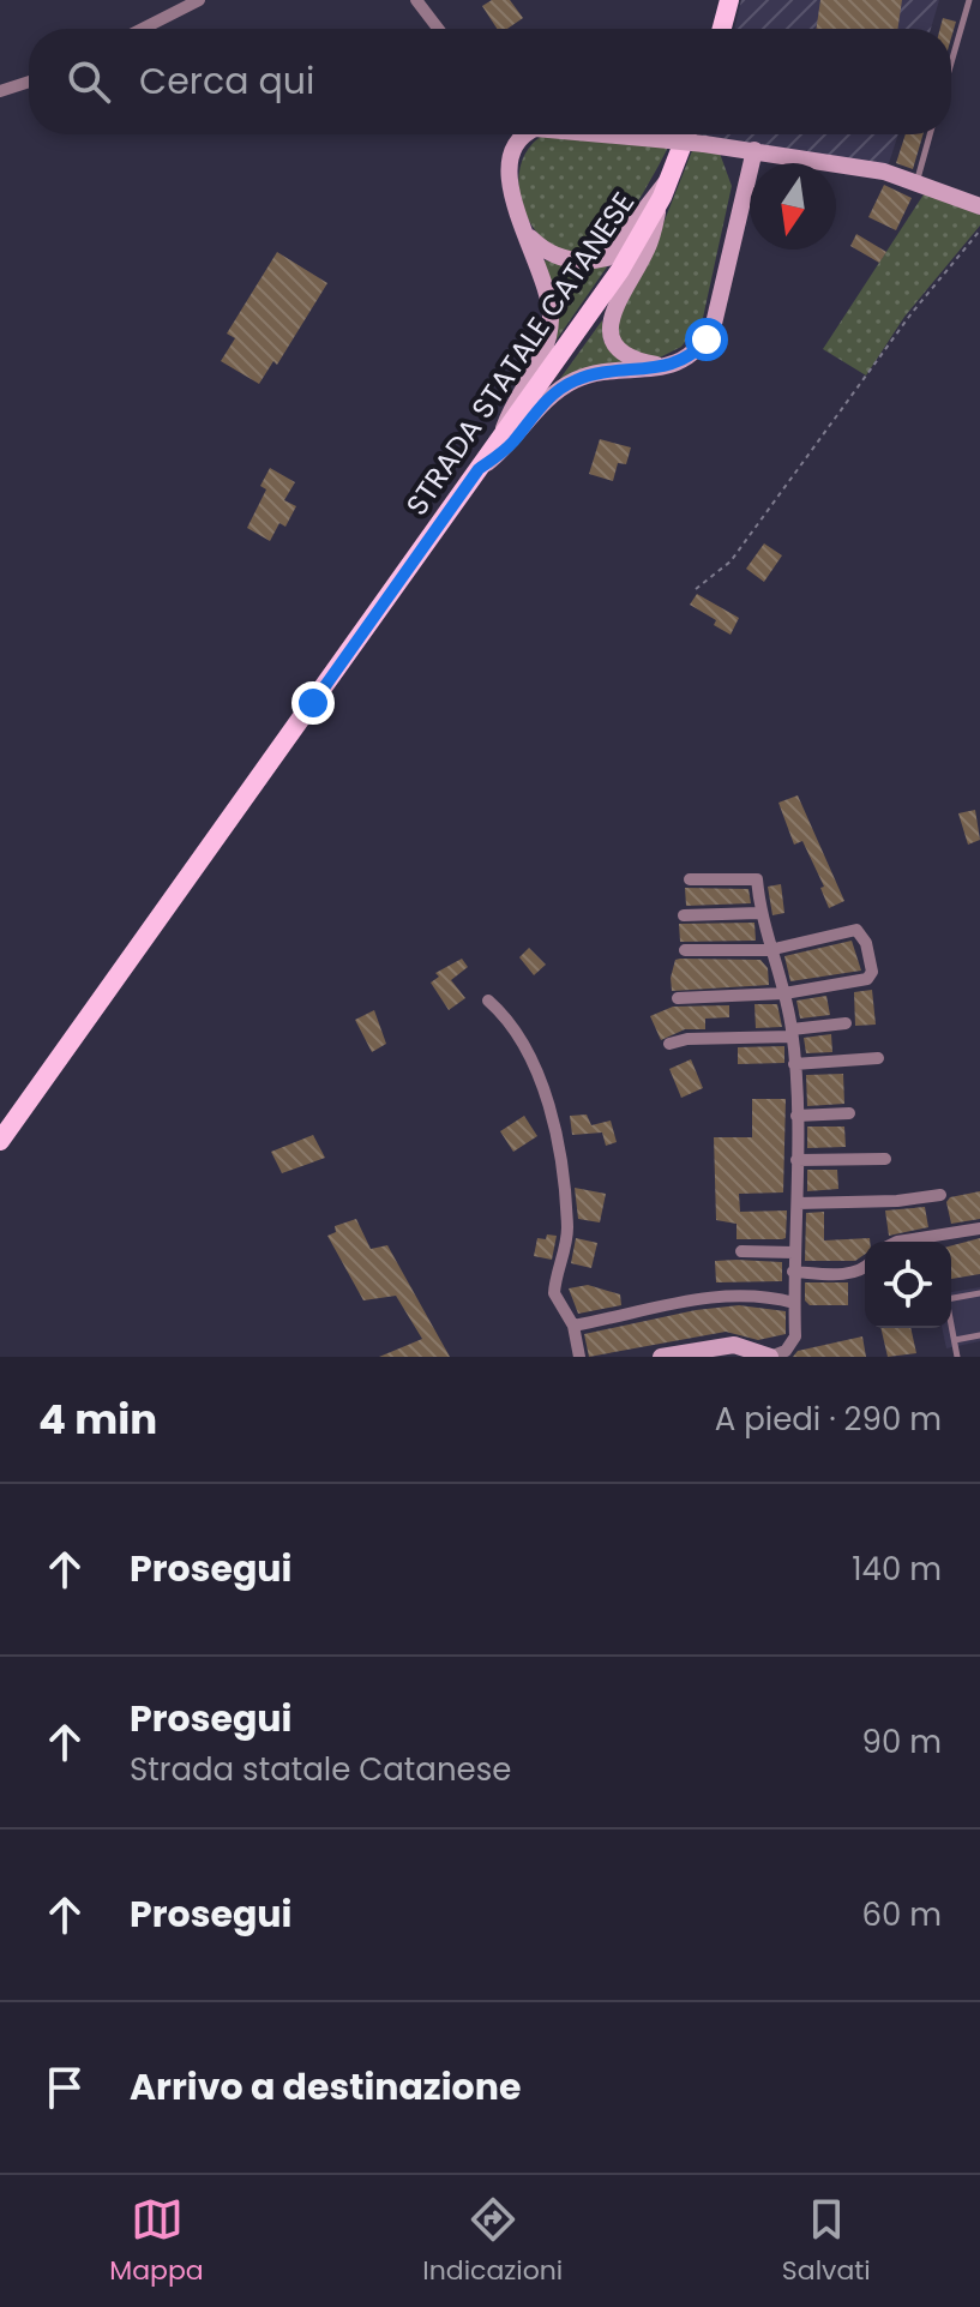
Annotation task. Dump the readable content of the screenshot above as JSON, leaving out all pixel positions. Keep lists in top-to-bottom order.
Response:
{
  "streets": {
    "main road": ["STRADA STATALE CATANESE"]
  },
  "north": "bottom",
  "page": {
    "search": "Cerca qui",
    "heading": ["4 min", "A piedi · 290 m"],
    "list": [
      ["Prosegui", "140 m"],
      ["Prosegui", "Strada statale Catanese", "90 m"],
      ["Prosegui", "60 m"],
      "Arrivo a destinazione"
    ],
    "nav": ["Mappa", "Indicazioni", "Salvati"]
  }
}
